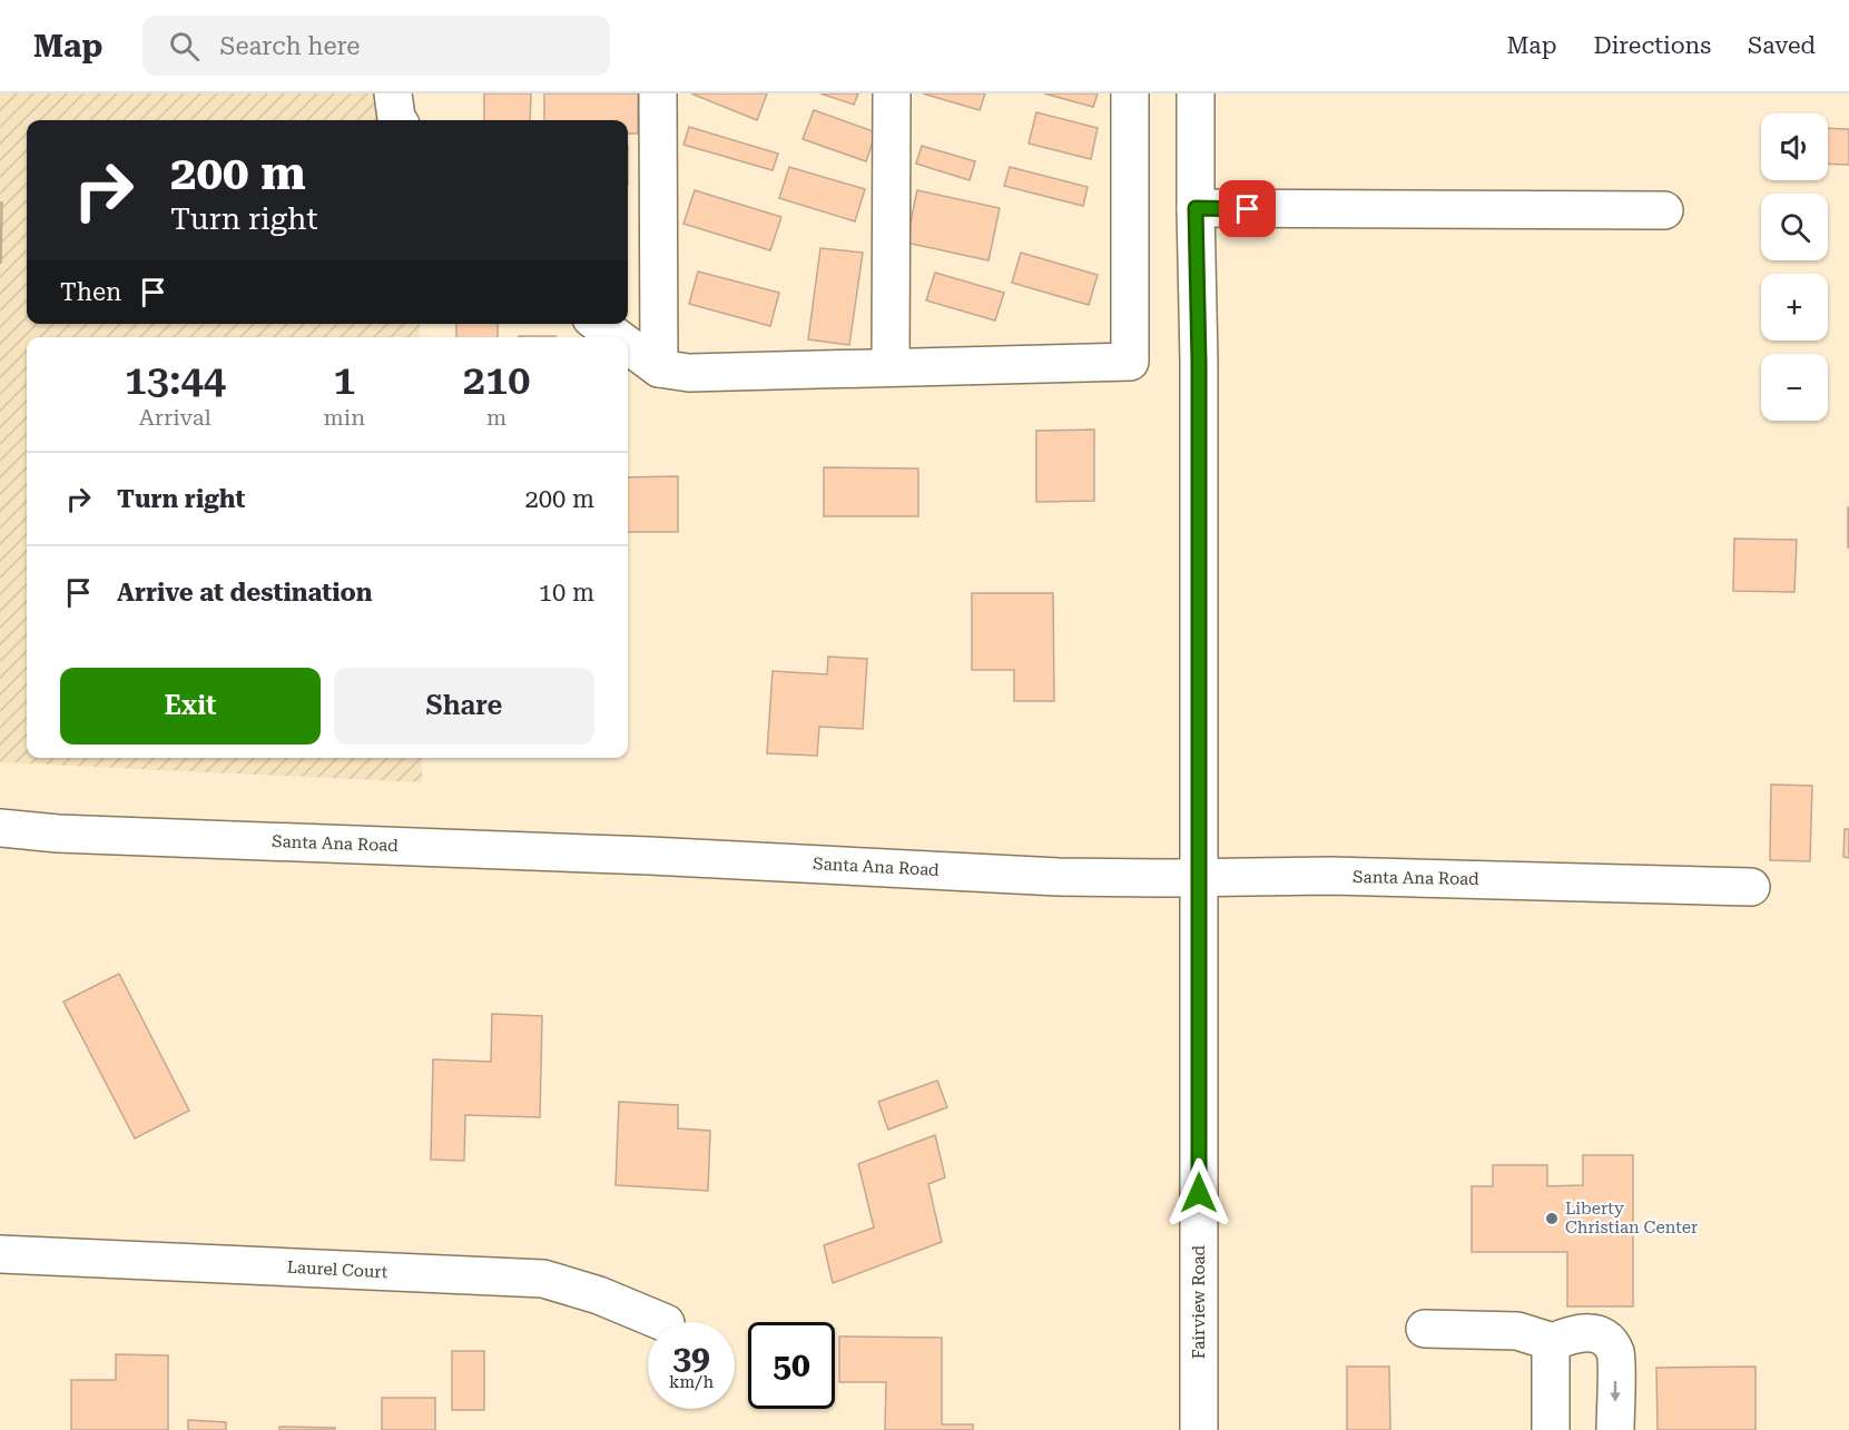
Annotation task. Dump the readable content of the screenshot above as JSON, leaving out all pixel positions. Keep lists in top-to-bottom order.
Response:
{
  "streets": {
    "street": ["Santa Ana Road", "Laurel Court", "Fairview Road"]
  },
  "crossings": [
    ["Santa Ana Road", "Fairview Road"]
  ],
  "places": ["Liberty Christian Center"],
  "page": {
    "header": "Map",
    "search": "Search here",
    "nav": ["Map", "Directions", "Saved"],
    "map_buttons": ["+", "−"],
    "turn": ["200 m", "Turn right"],
    "then": "Then",
    "eta": [
      "13:44",
      "Arrival",
      "1",
      "min",
      "210",
      "m"
    ],
    "list": [
      {
        "name": "Turn right",
        "value": "200 m"
      },
      {
        "name": "Arrive at destination",
        "value": "10 m"
      }
    ],
    "buttons": ["Exit", "Share"],
    "speed": "39 km/h",
    "limit": "50"
  }
}
